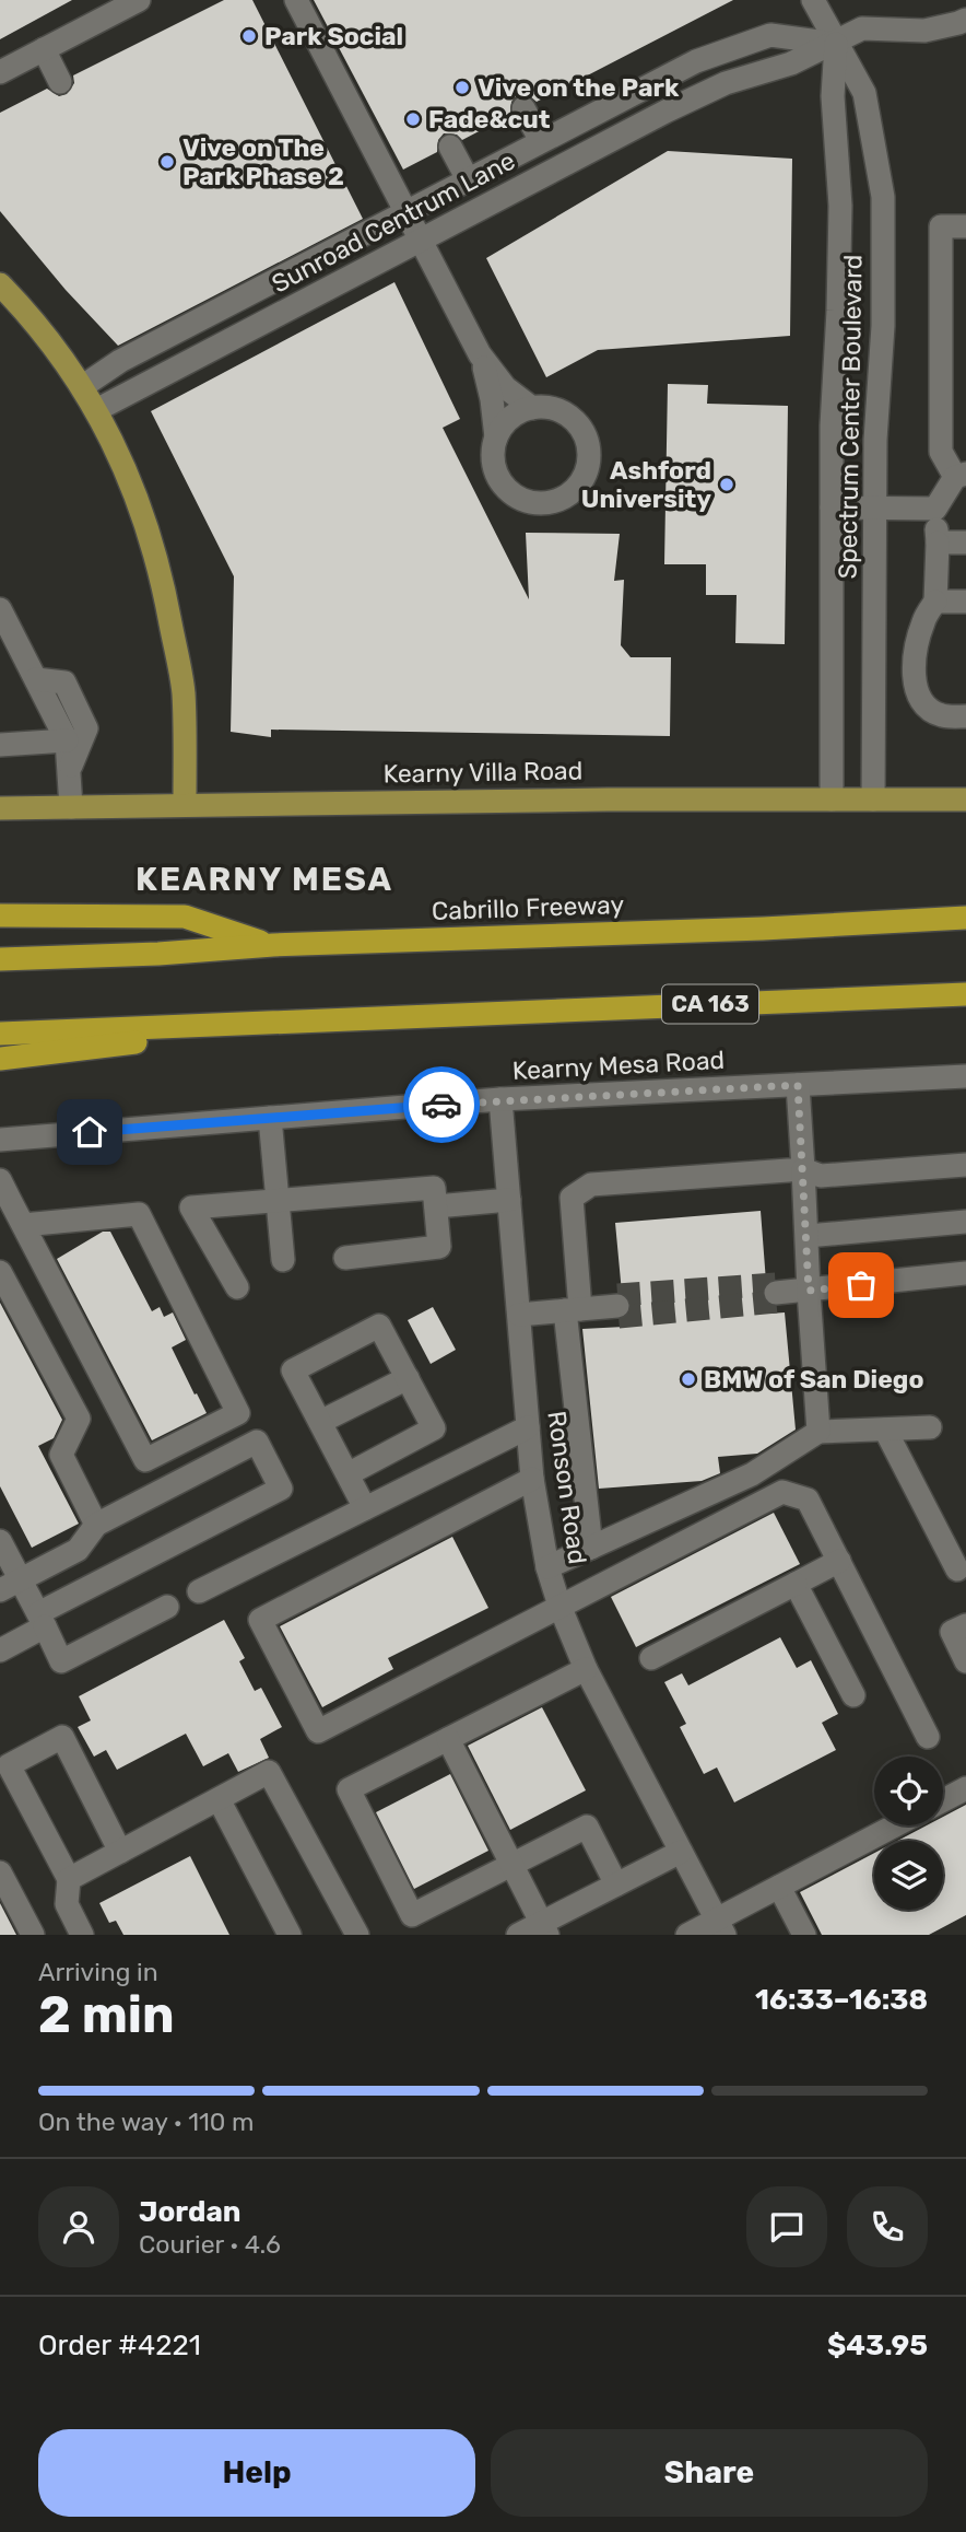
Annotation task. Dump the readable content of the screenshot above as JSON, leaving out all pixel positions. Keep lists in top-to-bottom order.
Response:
{
  "streets": {
    "highway": ["Cabrillo Freeway", "CA 163"],
    "main road": ["Kearny Villa Road"],
    "street": [
      "Sunroad Centrum Lane",
      "Spectrum Center Boulevard",
      "Kearny Mesa Road",
      "Ronson Road"
    ]
  },
  "crossings": [
    ["Sunroad Centrum Lane", "Spectrum Center Boulevard"],
    ["Spectrum Center Boulevard", "Kearny Villa Road"],
    ["Kearny Mesa Road", "Ronson Road"]
  ],
  "districts": ["KEARNY MESA"],
  "places": [
    "Park Social",
    "Vive on the Park",
    "Fade&cut",
    "Vive on The Park Phase 2",
    "Ashford University",
    "BMW of San Diego"
  ],
  "page": {
    "heading": ["2 min", "Arriving in", "16:33–16:38"],
    "panel": [
      "Jordan",
      "Courier · 4.6",
      "Order #4221",
      "$43.95"
    ],
    "bar": "On the way · 110 m",
    "buttons": ["Help", "Share"]
  }
}
